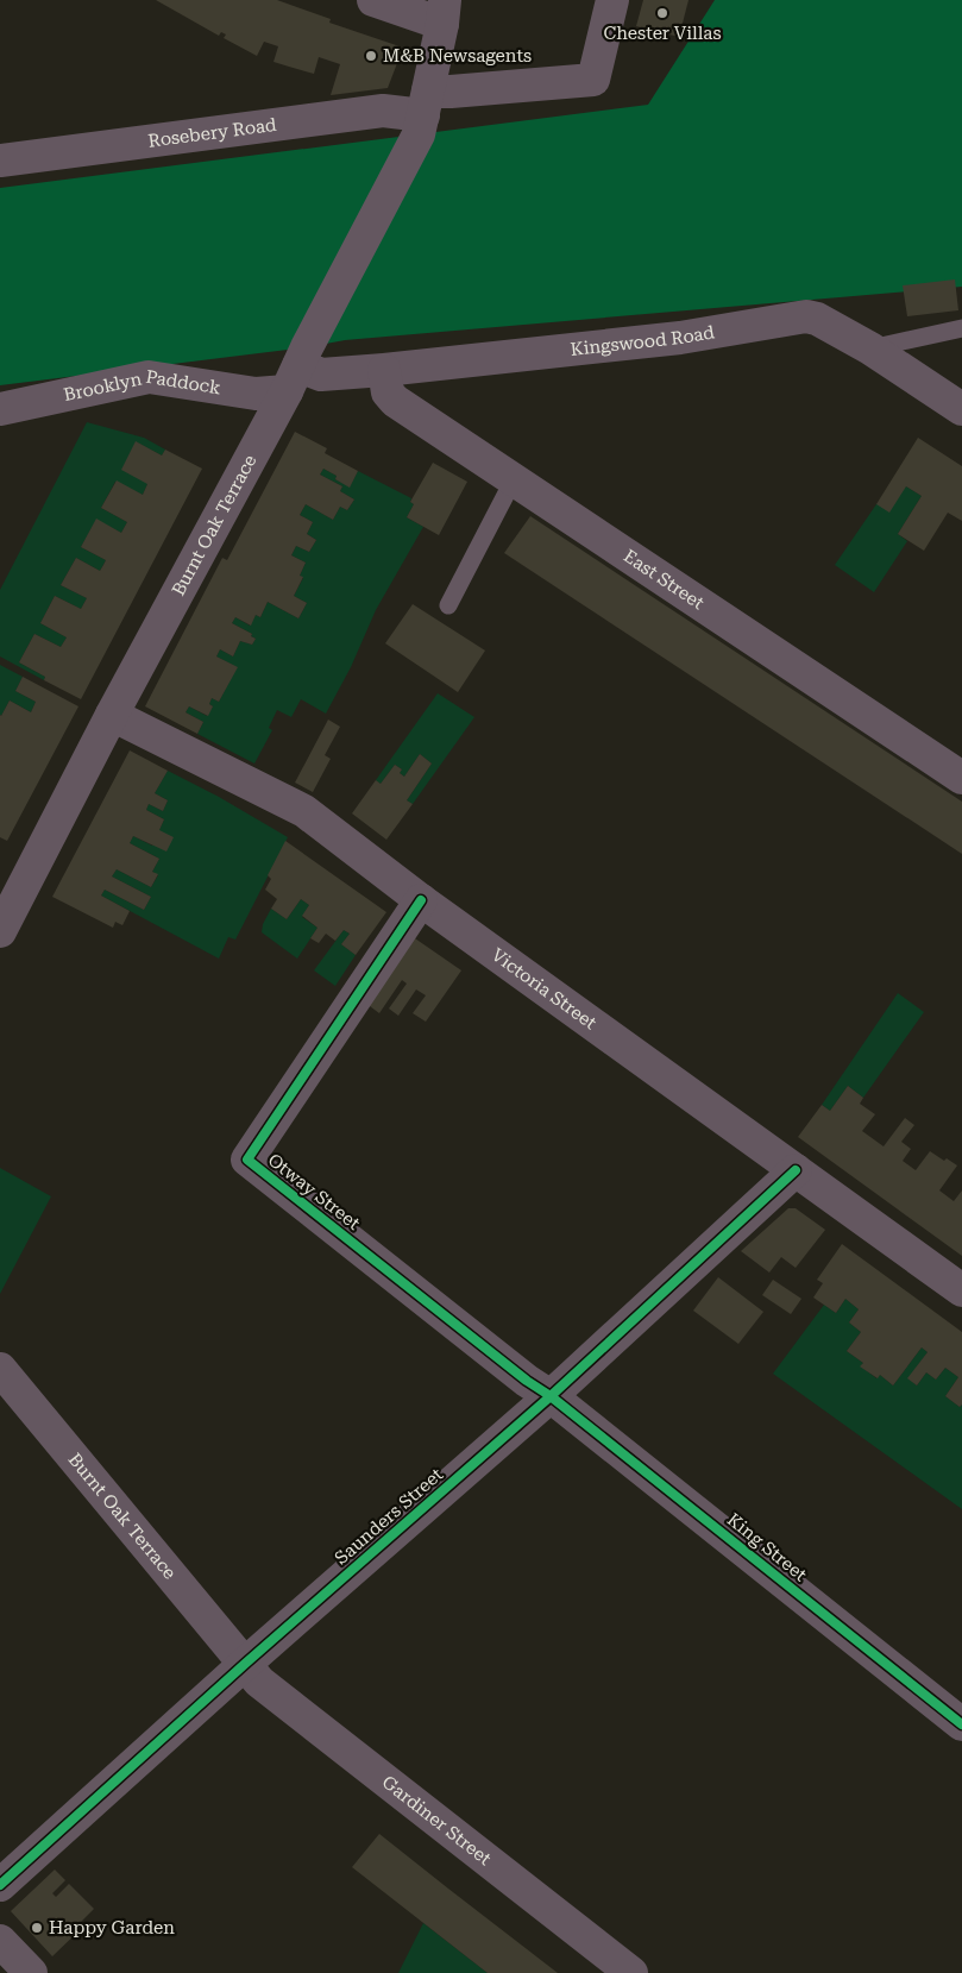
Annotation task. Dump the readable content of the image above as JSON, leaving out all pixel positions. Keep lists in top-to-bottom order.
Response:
{
  "streets": {
    "street": [
      "Rosebery Road",
      "Kingswood Road",
      "Brooklyn Paddock",
      "Burnt Oak Terrace",
      "East Street",
      "Victoria Street",
      "Otway Street",
      "Saunders Street",
      "King Street",
      "Gardiner Street"
    ]
  },
  "crossings": [
    ["Rosebery Road", "Burnt Oak Terrace"],
    ["Kingswood Road", "Brooklyn Paddock"],
    ["Kingswood Road", "Burnt Oak Terrace"],
    ["Kingswood Road", "East Street"],
    ["Brooklyn Paddock", "Burnt Oak Terrace"],
    ["Burnt Oak Terrace", "Victoria Street"],
    ["Burnt Oak Terrace", "Saunders Street"],
    ["Burnt Oak Terrace", "Gardiner Street"],
    ["Victoria Street", "Otway Street"],
    ["Victoria Street", "Saunders Street"],
    ["Otway Street", "Saunders Street"],
    ["Otway Street", "King Street"],
    ["Saunders Street", "King Street"],
    ["Saunders Street", "Gardiner Street"]
  ],
  "places": ["Chester Villas", "M&B Newsagents", "Happy Garden"]
}
